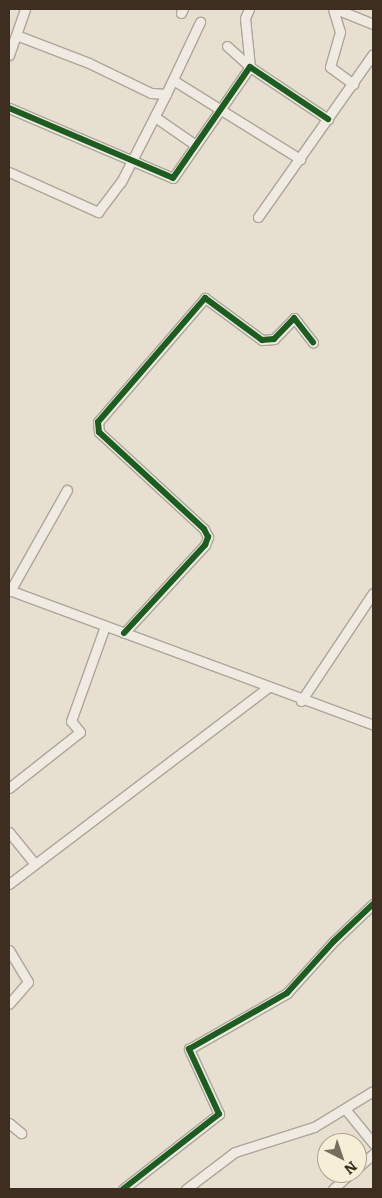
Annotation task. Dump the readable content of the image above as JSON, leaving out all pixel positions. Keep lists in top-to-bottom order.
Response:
{
  "north": "bottom right"
}
